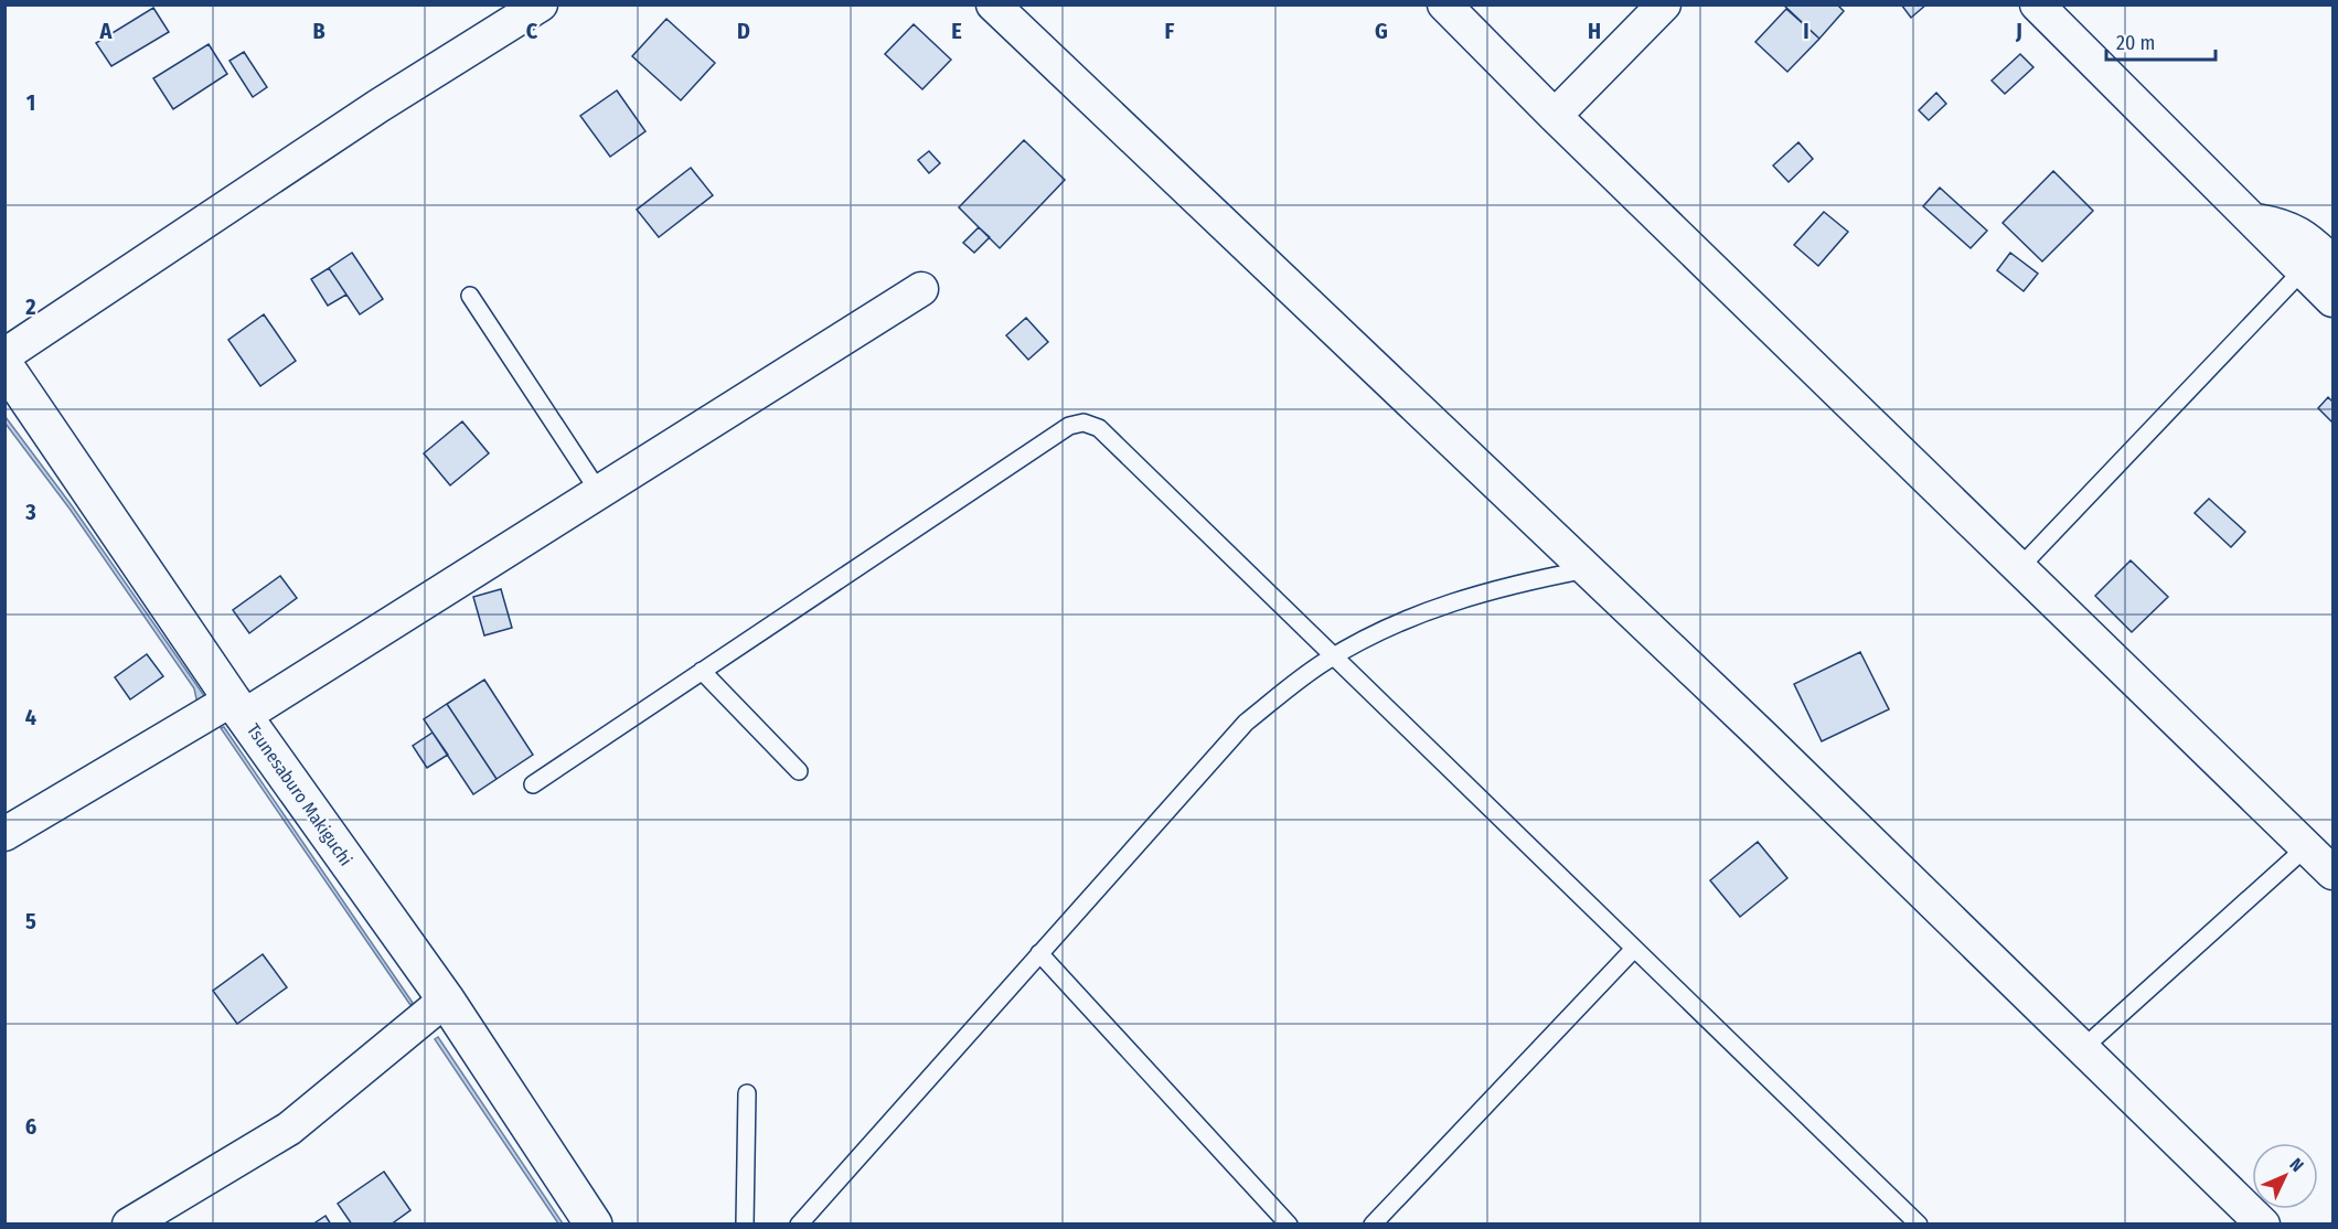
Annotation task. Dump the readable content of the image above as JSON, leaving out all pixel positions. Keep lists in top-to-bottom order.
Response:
{
  "streets": {
    "street": ["Tsunesaburo Makiguchi"]
  },
  "scale_bar": "20 m",
  "north": "top right",
  "grid": {
    "columns": [
      "A",
      "B",
      "C",
      "D",
      "E",
      "F",
      "G",
      "H",
      "I",
      "J"
    ],
    "rows": [
      "1",
      "2",
      "3",
      "4",
      "5",
      "6"
    ]
  }
}
